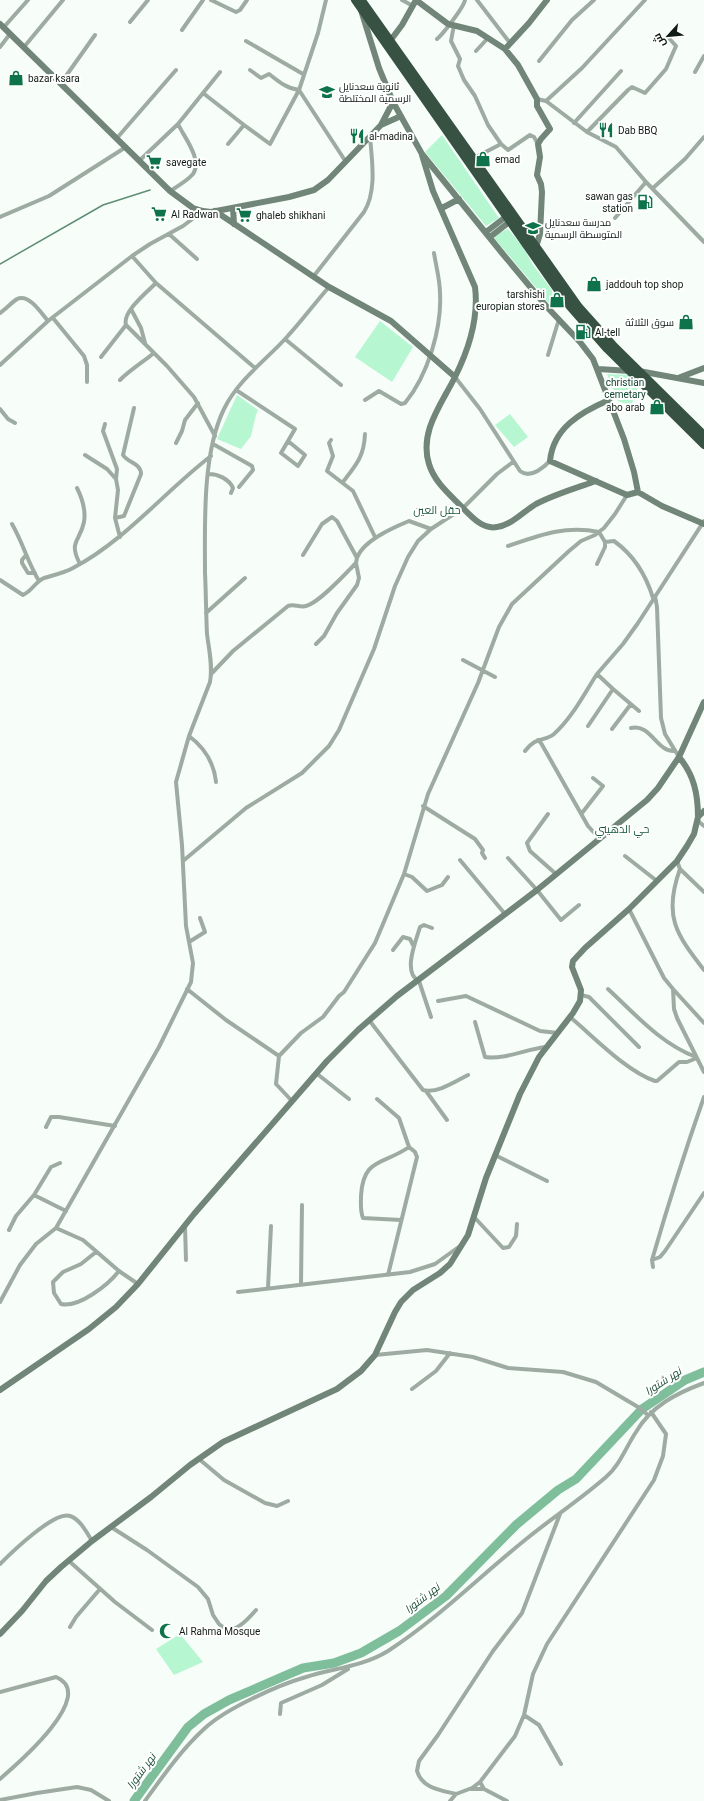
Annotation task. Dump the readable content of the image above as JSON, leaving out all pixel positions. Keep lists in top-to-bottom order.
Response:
{
  "districts": ["حقل العين", "حي الدهيني"],
  "water": ["نهر شتورا"],
  "parks": ["christian cemetary"],
  "places": {
    "shop": [
      "bazar ksara",
      "emad",
      "jaddouh top shop",
      "tarshishi europian stores",
      "سوق الثلاثة",
      "abo arab"
    ],
    "school or university": ["ثانوية سعدنايل الرسمية المختلطة", "مدرسة سعدنايل المتوسطة الرسمية"],
    "restaurant": ["Dab BBQ", "al-madina"],
    "supermarket": ["savegate", "Al Radwan", "ghaleb shikhani"],
    "fuel station": ["sawan gas station", "Al-tell"],
    "mosque": ["Al Rahma Mosque"]
  },
  "north": "bottom left"
}
